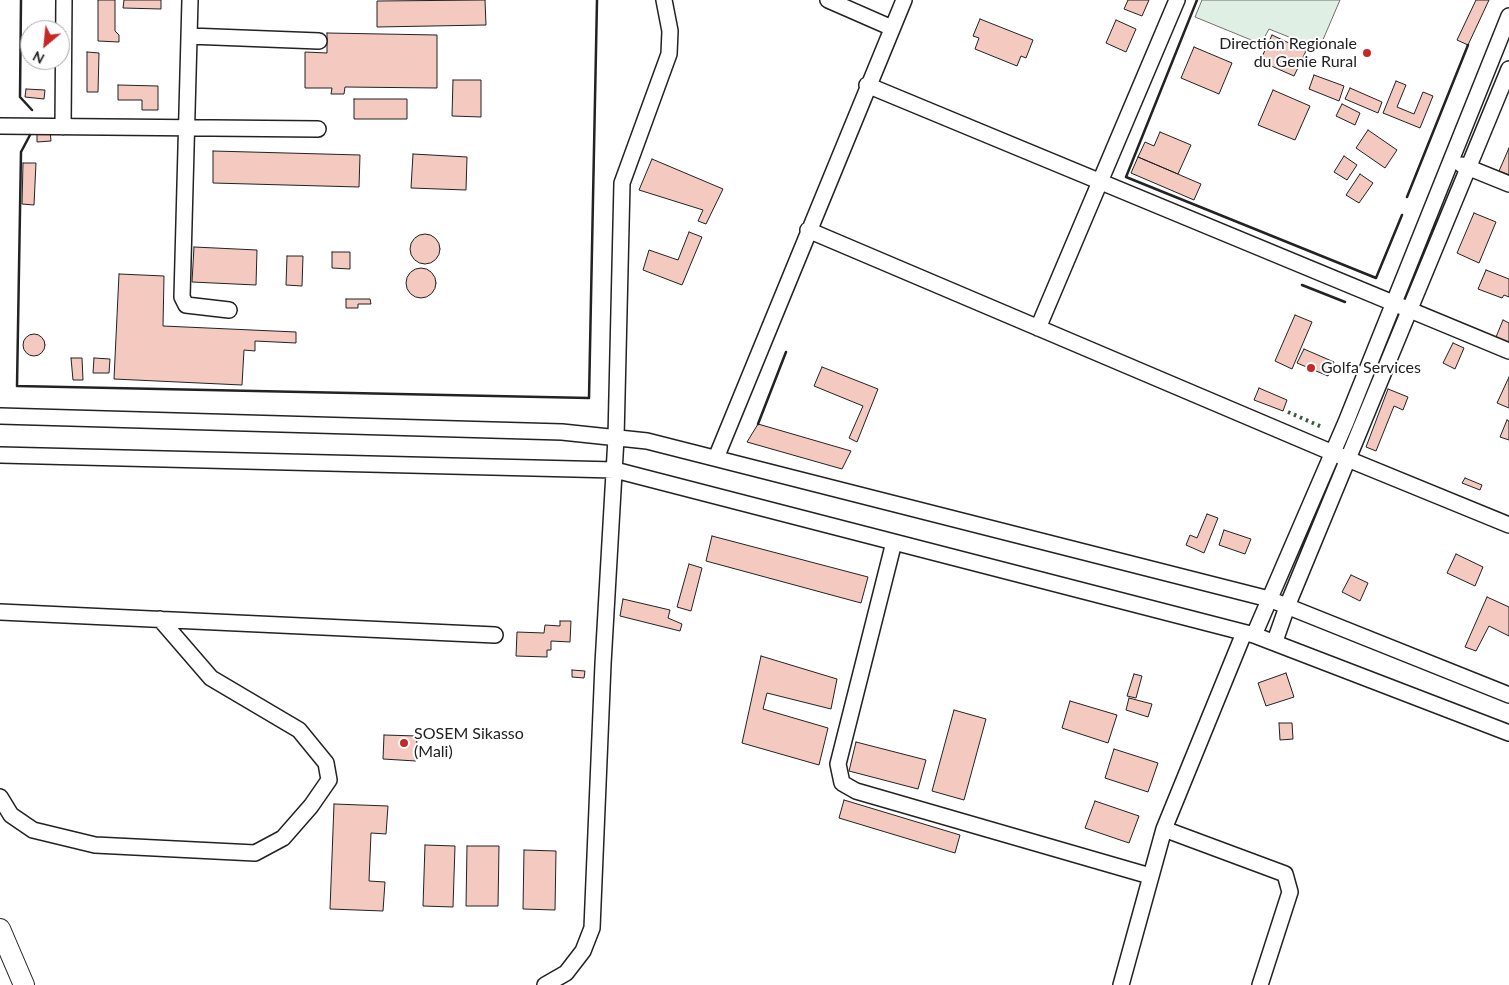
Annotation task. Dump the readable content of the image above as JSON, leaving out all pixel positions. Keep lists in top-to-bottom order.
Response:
{
  "places": ["Direction Regionale du Genie Rural", "Golfa Services", "SOSEM Sikasso (Mali)"],
  "north": "bottom left"
}
